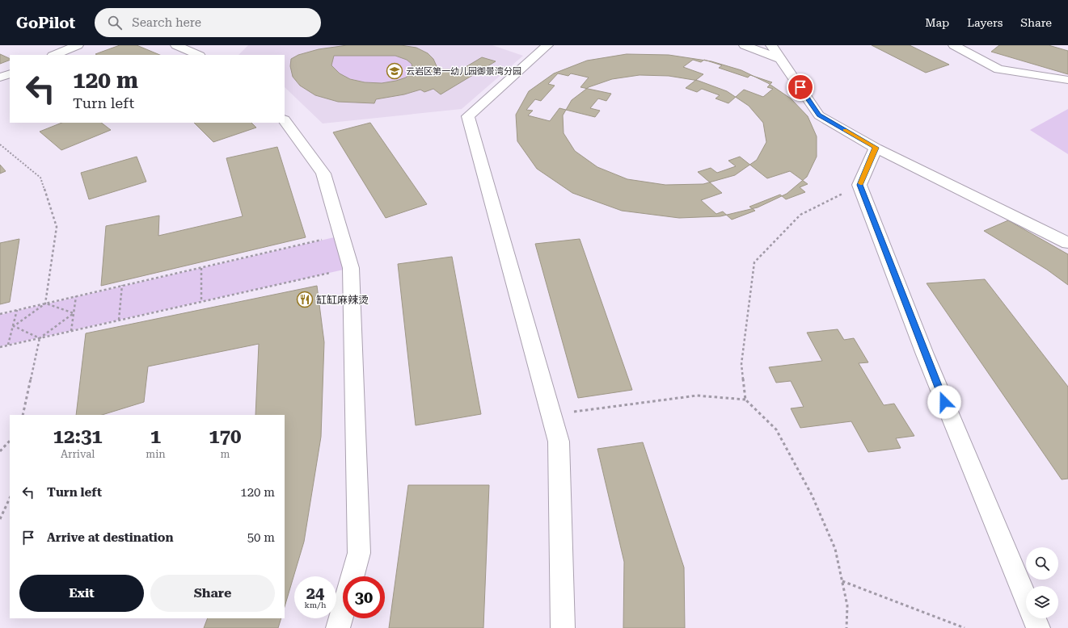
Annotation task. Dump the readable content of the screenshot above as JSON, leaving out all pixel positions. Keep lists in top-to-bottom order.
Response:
{
  "places": {
    "school or university": ["云岩区第一幼儿园御景湾分园"],
    "restaurant": ["缸缸麻辣烫"]
  },
  "page": {
    "header": "GoPilot",
    "search": "Search here",
    "nav": ["Map", "Layers", "Share"],
    "turn": ["120 m", "Turn left"],
    "eta": [
      "12:31",
      "Arrival",
      "1",
      "min",
      "170",
      "m"
    ],
    "list": [
      {
        "name": "Turn left",
        "value": "120 m"
      },
      {
        "name": "Arrive at destination",
        "value": "50 m"
      }
    ],
    "buttons": ["Exit", "Share"],
    "speed": "24 km/h",
    "limit": "30"
  }
}
